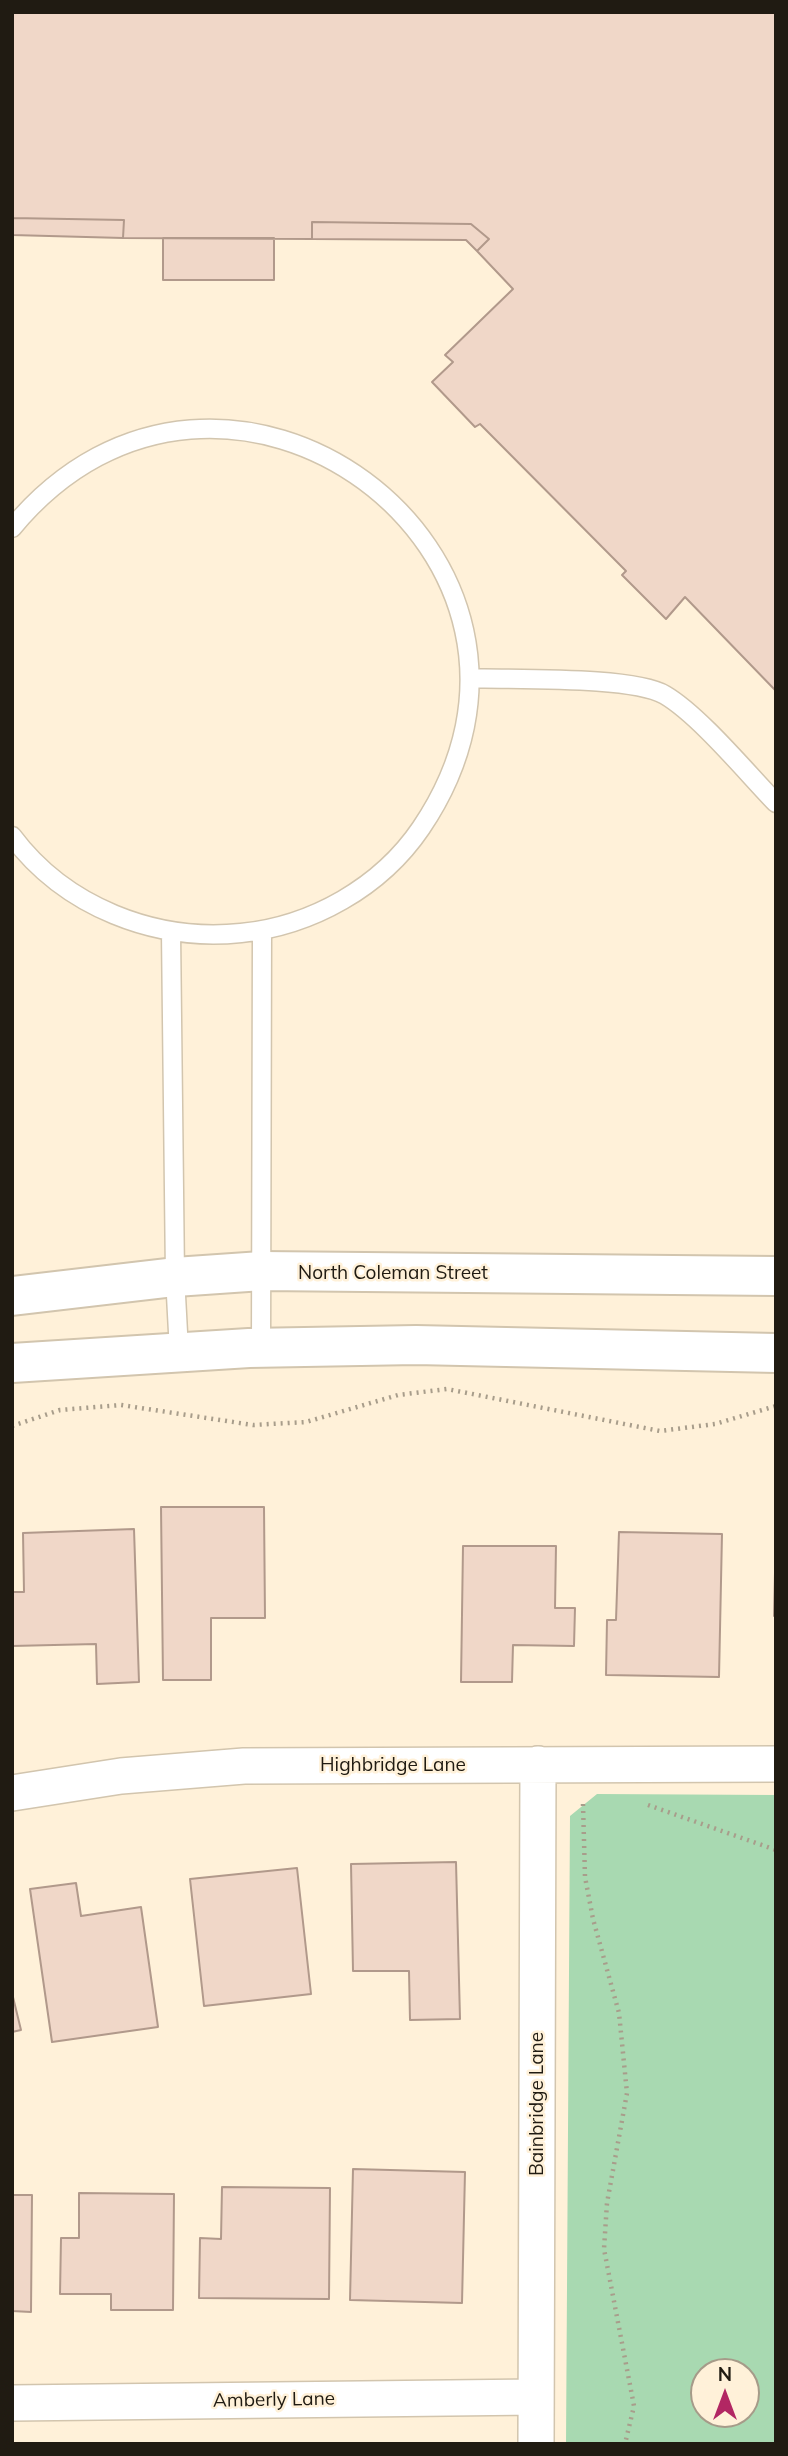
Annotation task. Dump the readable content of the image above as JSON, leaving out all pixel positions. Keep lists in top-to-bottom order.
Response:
{
  "streets": {
    "street": [
      "North Coleman Street",
      "Highbridge Lane",
      "Bainbridge Lane",
      "Amberly Lane"
    ]
  },
  "crossings": [
    ["Highbridge Lane", "Bainbridge Lane"],
    ["Bainbridge Lane", "Amberly Lane"]
  ],
  "north": "top"
}
